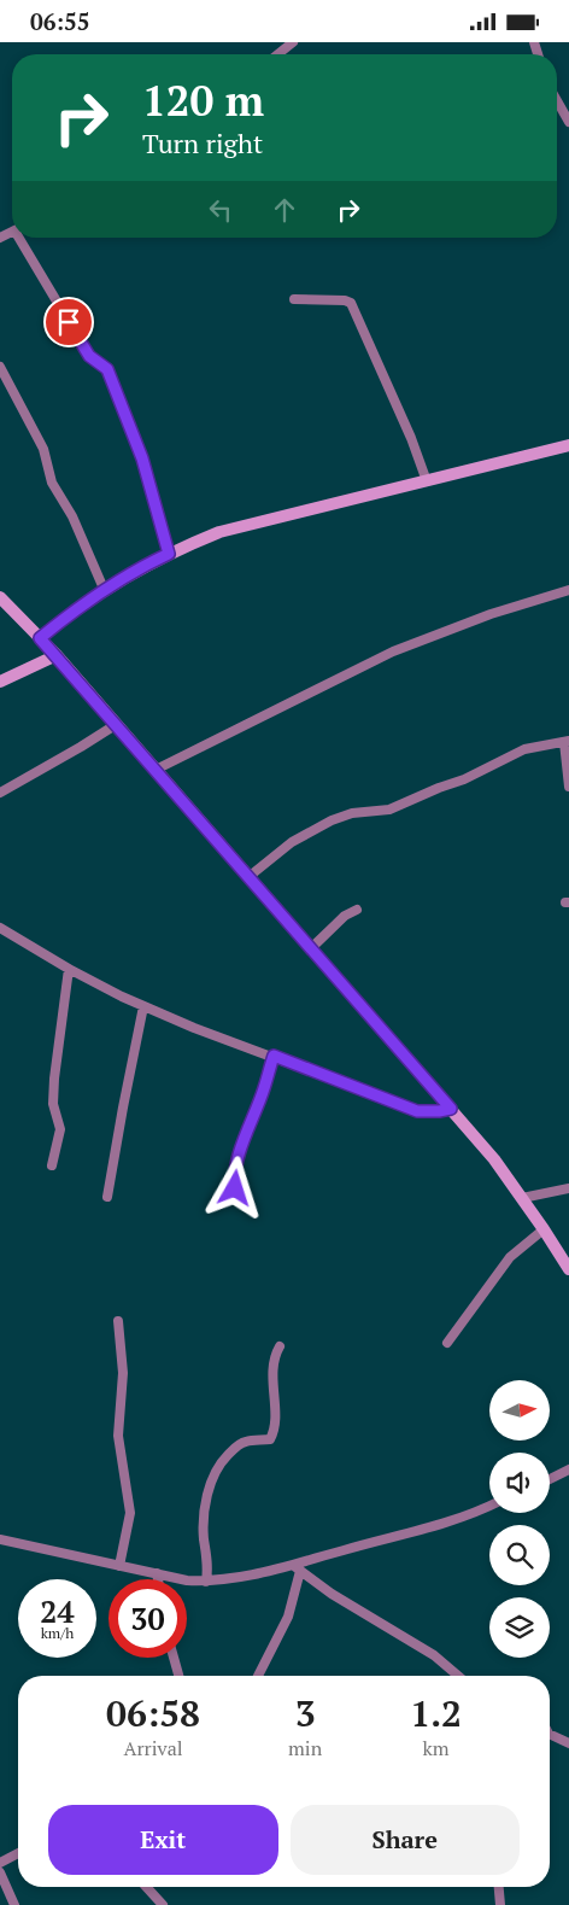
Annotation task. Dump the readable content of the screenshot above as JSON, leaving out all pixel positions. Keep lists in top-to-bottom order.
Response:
{
  "north": "right",
  "page": {
    "status": "06:55",
    "turn": ["120 m", "Turn right"],
    "speed": "24 km/h",
    "limit": "30",
    "eta": [
      "06:58",
      "Arrival",
      "3",
      "min",
      "1.2",
      "km"
    ],
    "buttons": ["Exit", "Share"]
  }
}
